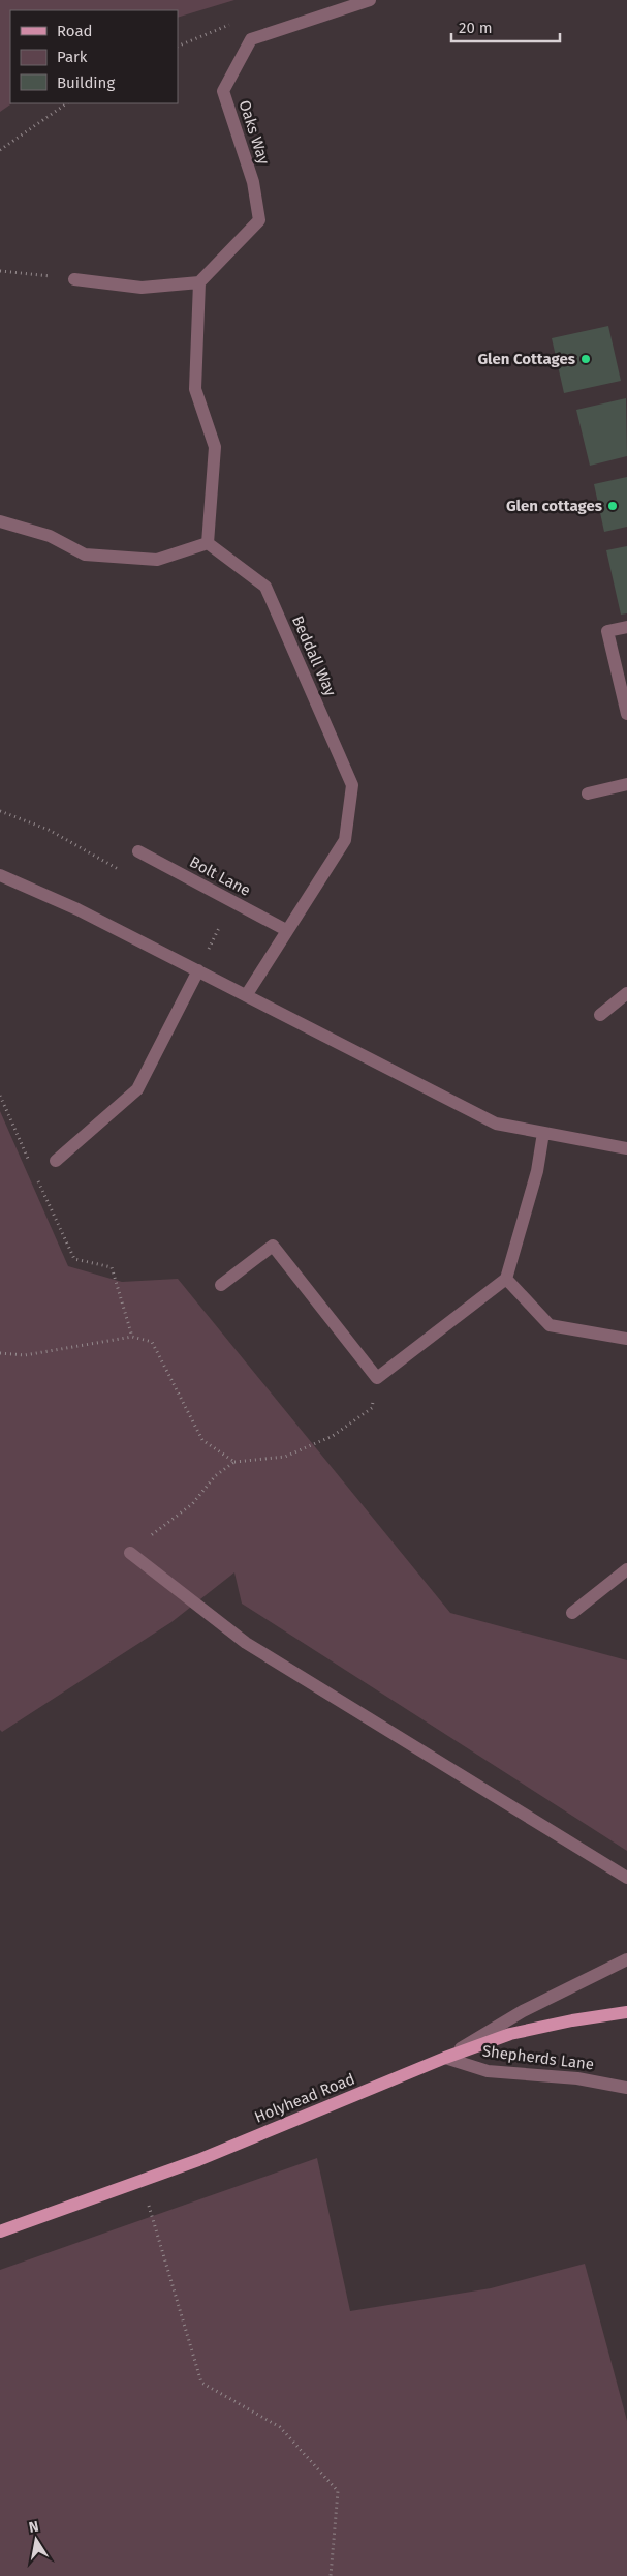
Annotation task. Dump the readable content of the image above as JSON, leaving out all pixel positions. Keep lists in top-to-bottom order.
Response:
{
  "streets": {
    "main road": ["Holyhead Road"],
    "street": [
      "Oaks Way",
      "Beddall Way",
      "Bolt Lane",
      "Shepherds Lane"
    ]
  },
  "crossings": [
    ["Beddall Way", "Bolt Lane"],
    ["Shepherds Lane", "Holyhead Road"]
  ],
  "places": ["Glen Cottages", "Glen cottages"],
  "legend": ["Road", "Park", "Building"],
  "scale_bar": "20 m",
  "north": "top"
}
